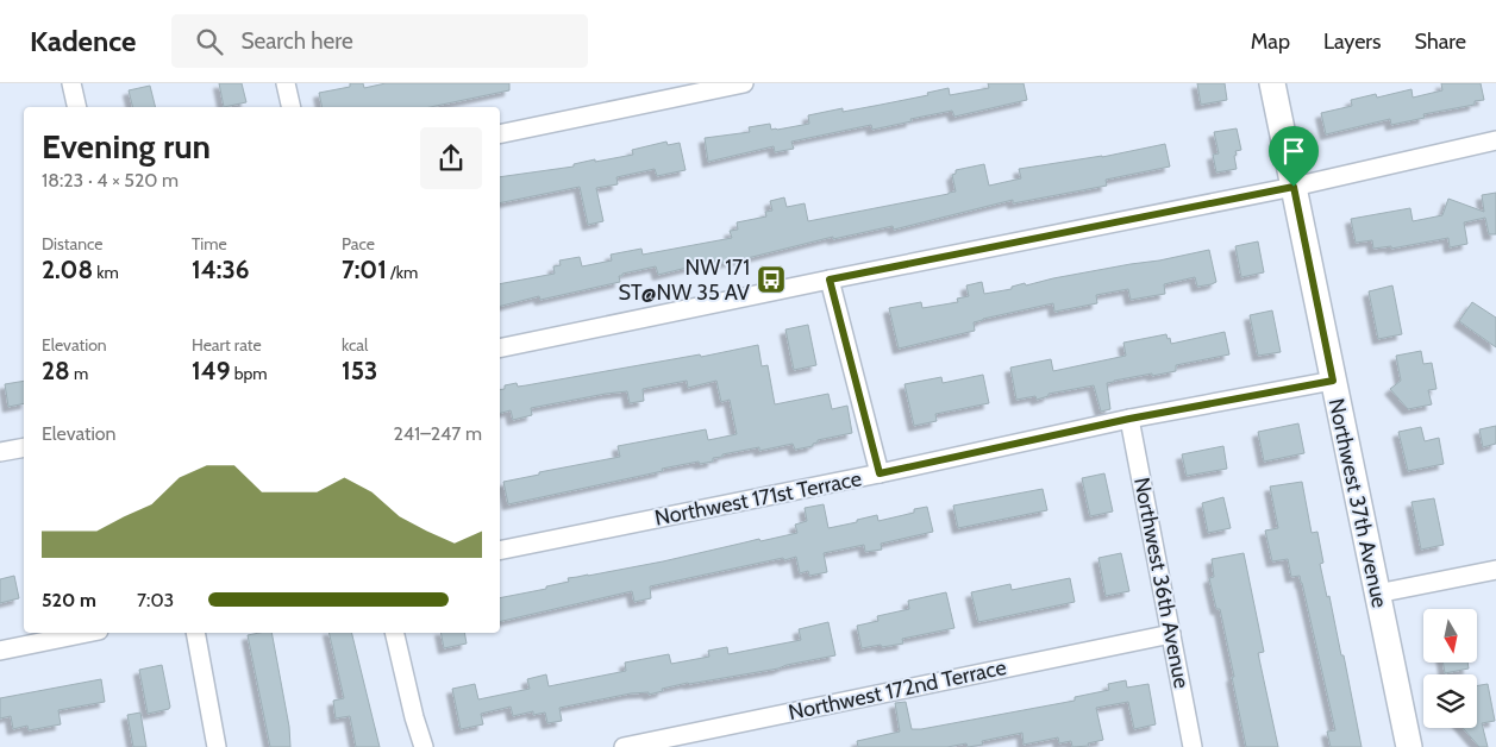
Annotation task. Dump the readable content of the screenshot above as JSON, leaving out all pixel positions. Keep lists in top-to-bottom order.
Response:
{
  "streets": {
    "main road": ["Northwest 37th Avenue"],
    "street": ["Northwest 171st Terrace", "Northwest 36th Avenue", "Northwest 172nd Terrace"]
  },
  "crossings": [
    ["Northwest 171st Terrace", "Northwest 37th Avenue"],
    ["Northwest 171st Terrace", "Northwest 36th Avenue"],
    ["Northwest 36th Avenue", "Northwest 172nd Terrace"]
  ],
  "places": {
    "bus stop": ["NW 171 ST@NW 35 AV"]
  },
  "north": "bottom",
  "page": {
    "header": "Kadence",
    "search": "Search here",
    "nav": ["Map", "Layers", "Share"],
    "heading": ["Evening run", "18:23 · 4 × 520 m"],
    "stats": [
      ["Distance", "2.08 km"],
      ["Time", "14:36"],
      ["Pace", "7:01 /km"],
      ["Elevation", "28 m"],
      ["Heart rate", "149 bpm"],
      ["kcal", "153"]
    ],
    "chart": ["Elevation", "241–247 m"],
    "list": [
      {
        "name": "520 m",
        "note": "7:03"
      }
    ]
  }
}
